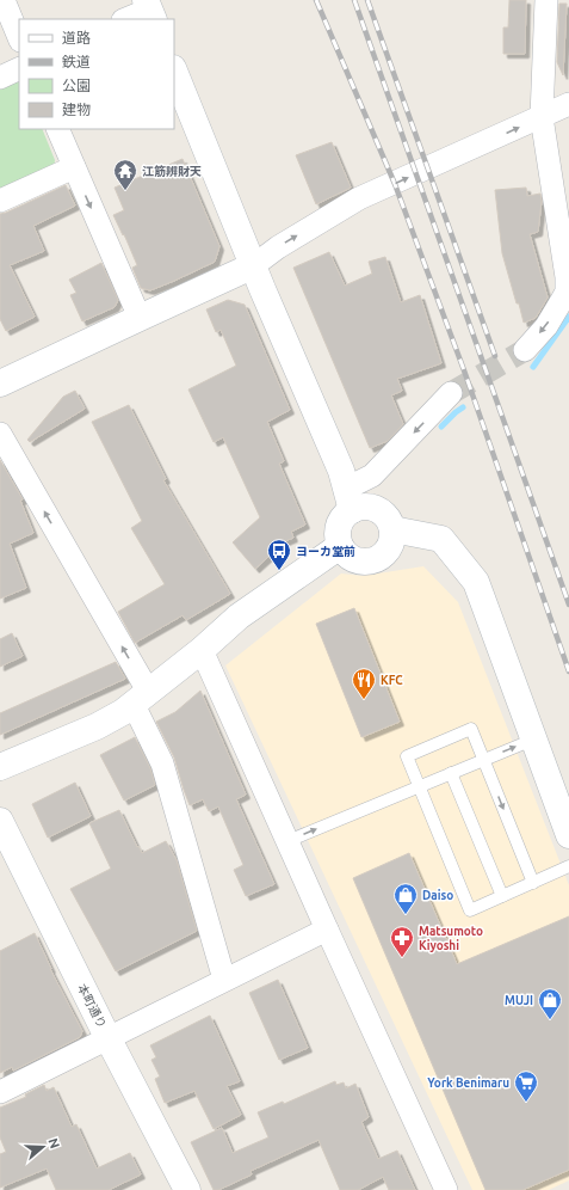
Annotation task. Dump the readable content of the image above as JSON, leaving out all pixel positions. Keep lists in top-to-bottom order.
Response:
{
  "streets": {
    "street": ["本町通り"]
  },
  "places": {
    "temple": ["江筋辨財天"],
    "bus stop": ["ヨーカ堂前"],
    "restaurant": ["KFC"],
    "shop": ["Daiso", "MUJI"],
    "pharmacy": ["Matsumoto Kiyoshi"],
    "supermarket": ["York Benimaru"]
  },
  "legend": [
    "道路",
    "鉄道",
    "公園",
    "建物"
  ],
  "north": "right"
}
